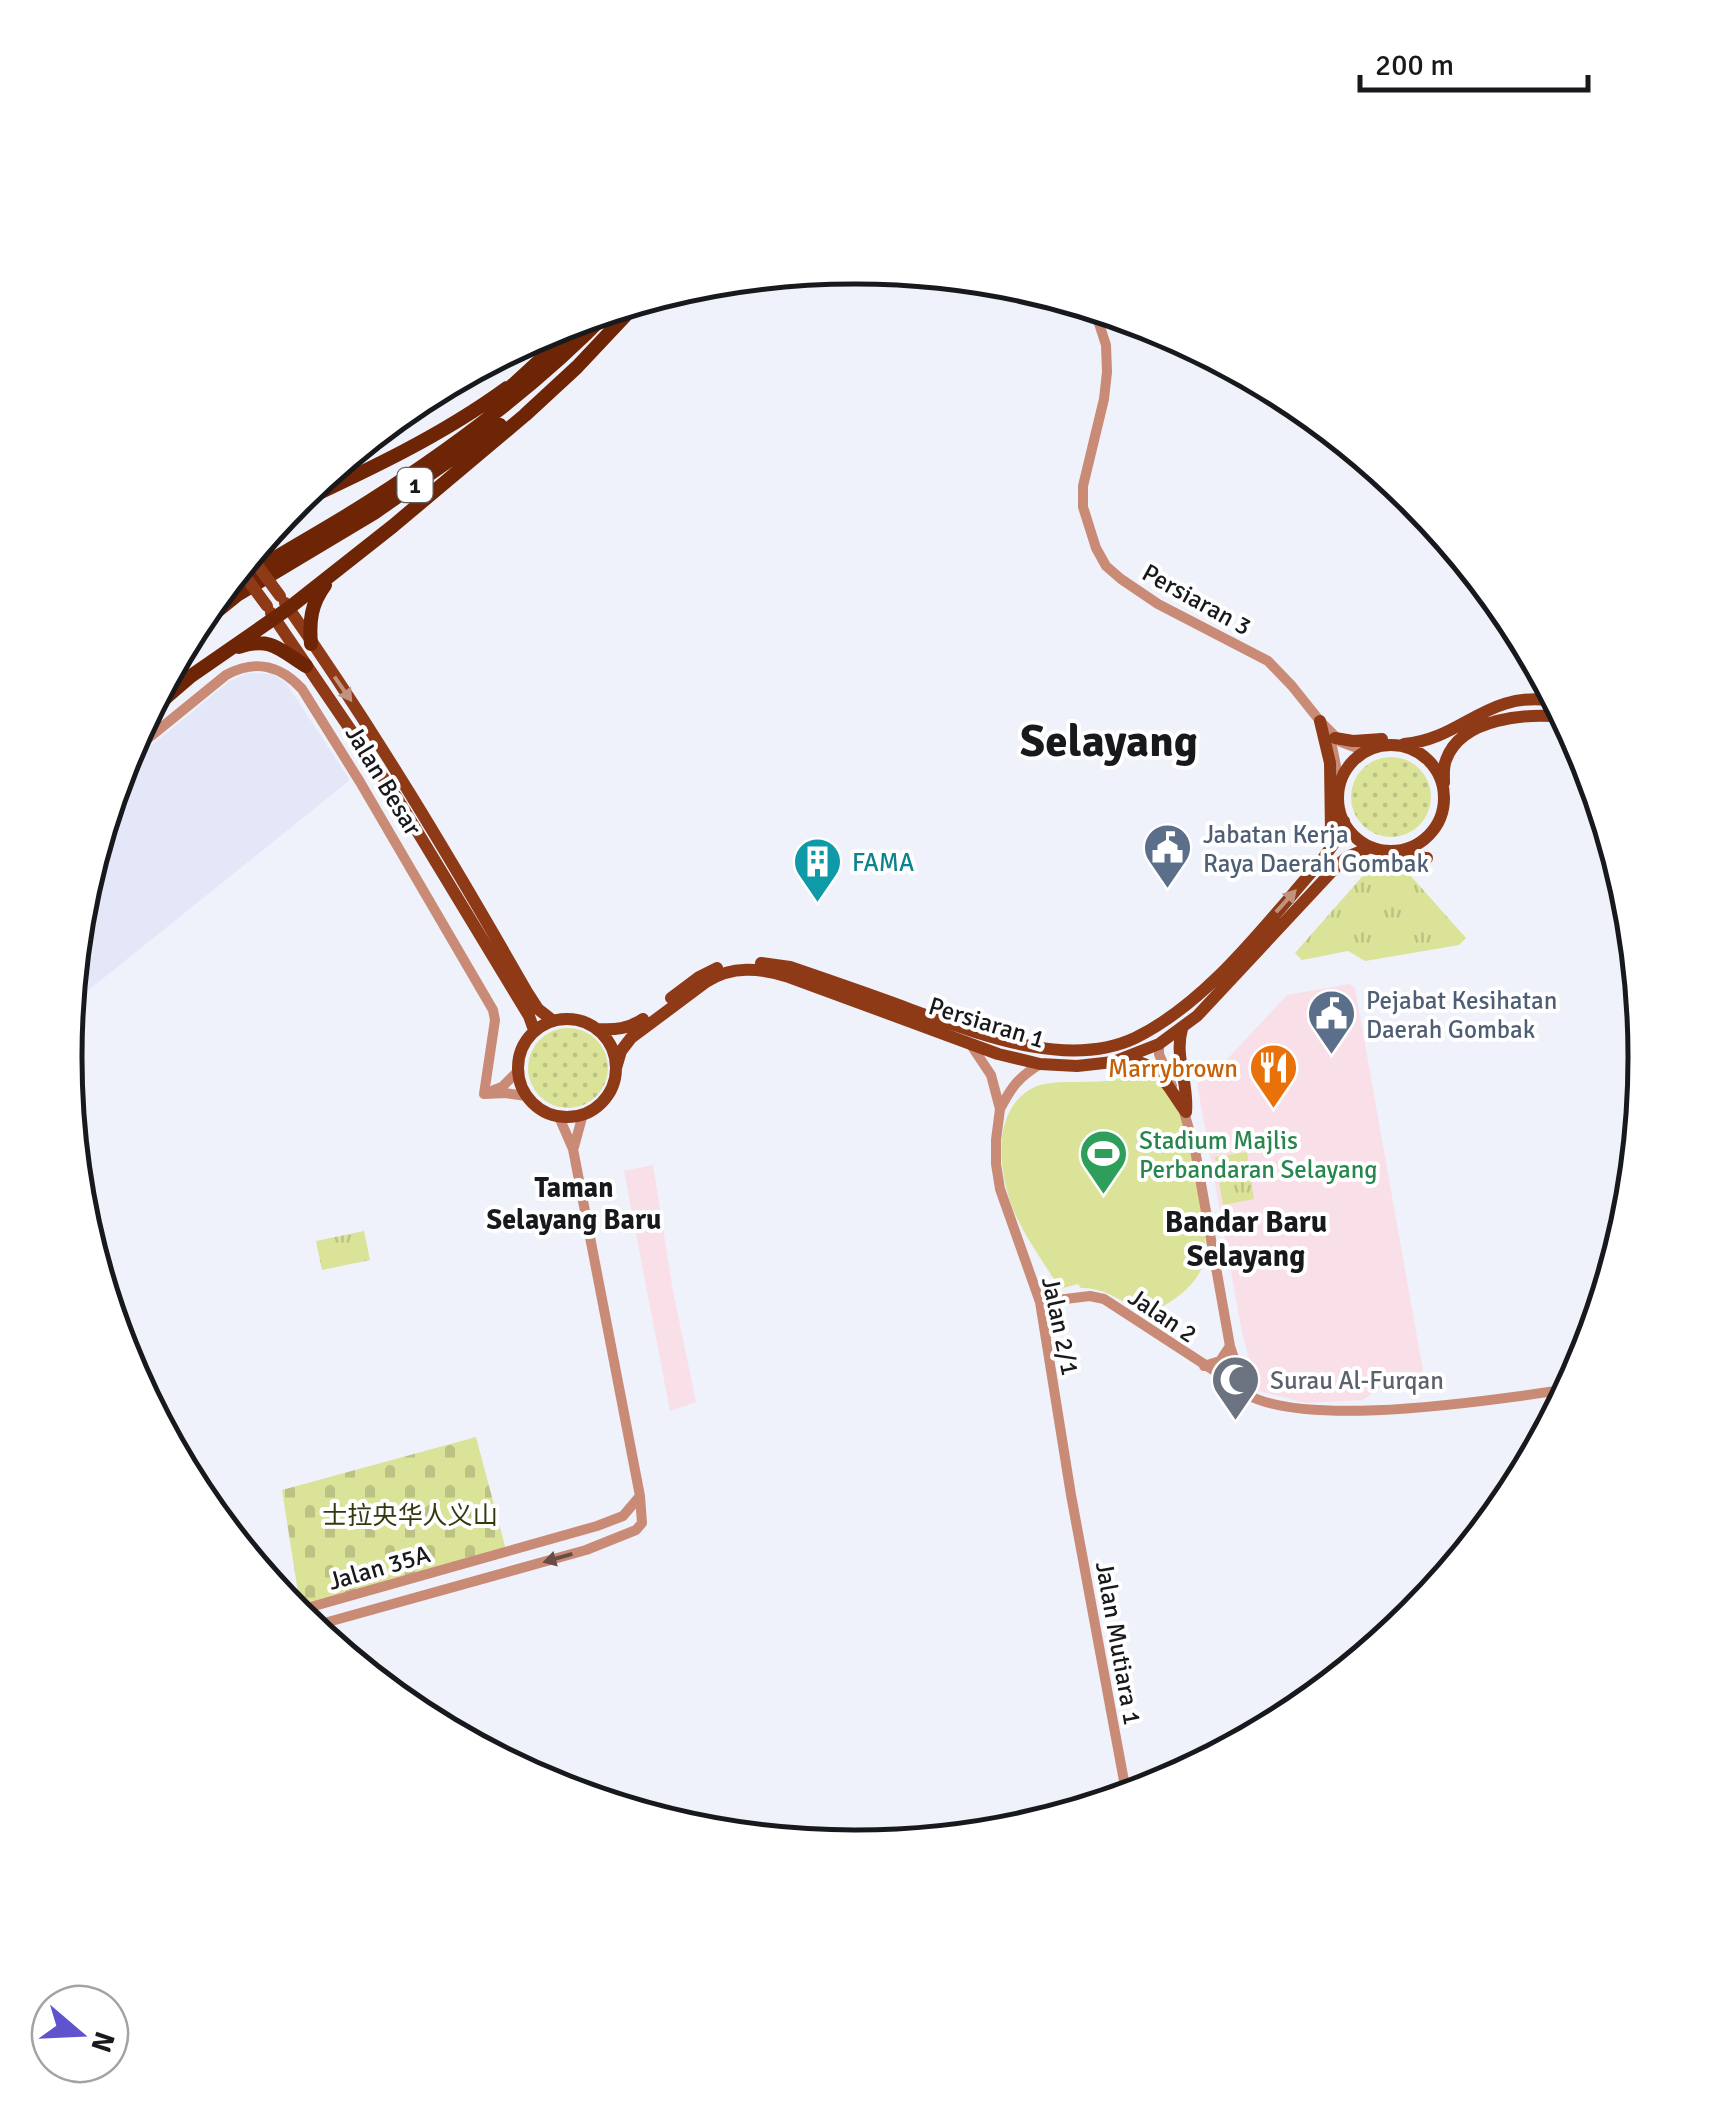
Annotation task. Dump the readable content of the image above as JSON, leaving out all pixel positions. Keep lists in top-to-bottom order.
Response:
{
  "streets": {
    "highway": ["1"],
    "main road": ["Jalan Besar", "Persiaran 1"],
    "street": [
      "Persiaran 3",
      "Jalan 2",
      "Jalan 2/1",
      "Jalan 35A",
      "Jalan Mutiara 1"
    ]
  },
  "crossings": [
    ["Persiaran 3", "Persiaran 1"],
    ["Jalan Besar", "Persiaran 1"],
    ["Persiaran 1", "Jalan 2/1"],
    ["Jalan 2", "Jalan 2/1"],
    ["Jalan 2/1", "Jalan Mutiara 1"]
  ],
  "districts": ["Selayang", "Taman Selayang Baru", "Bandar Baru Selayang"],
  "parks": ["士拉央华人义山"],
  "places": {
    "public building": ["Jabatan Kerja Raya Daerah Gombak", "Pejabat Kesihatan Daerah Gombak"],
    "building": ["FAMA"],
    "restaurant": ["Marrybrown"],
    "sports": ["Stadium Majlis Perbandaran Selayang"],
    "mosque": ["Surau Al-Furqan"]
  },
  "scale_bar": "200 m",
  "north": "right"
}
